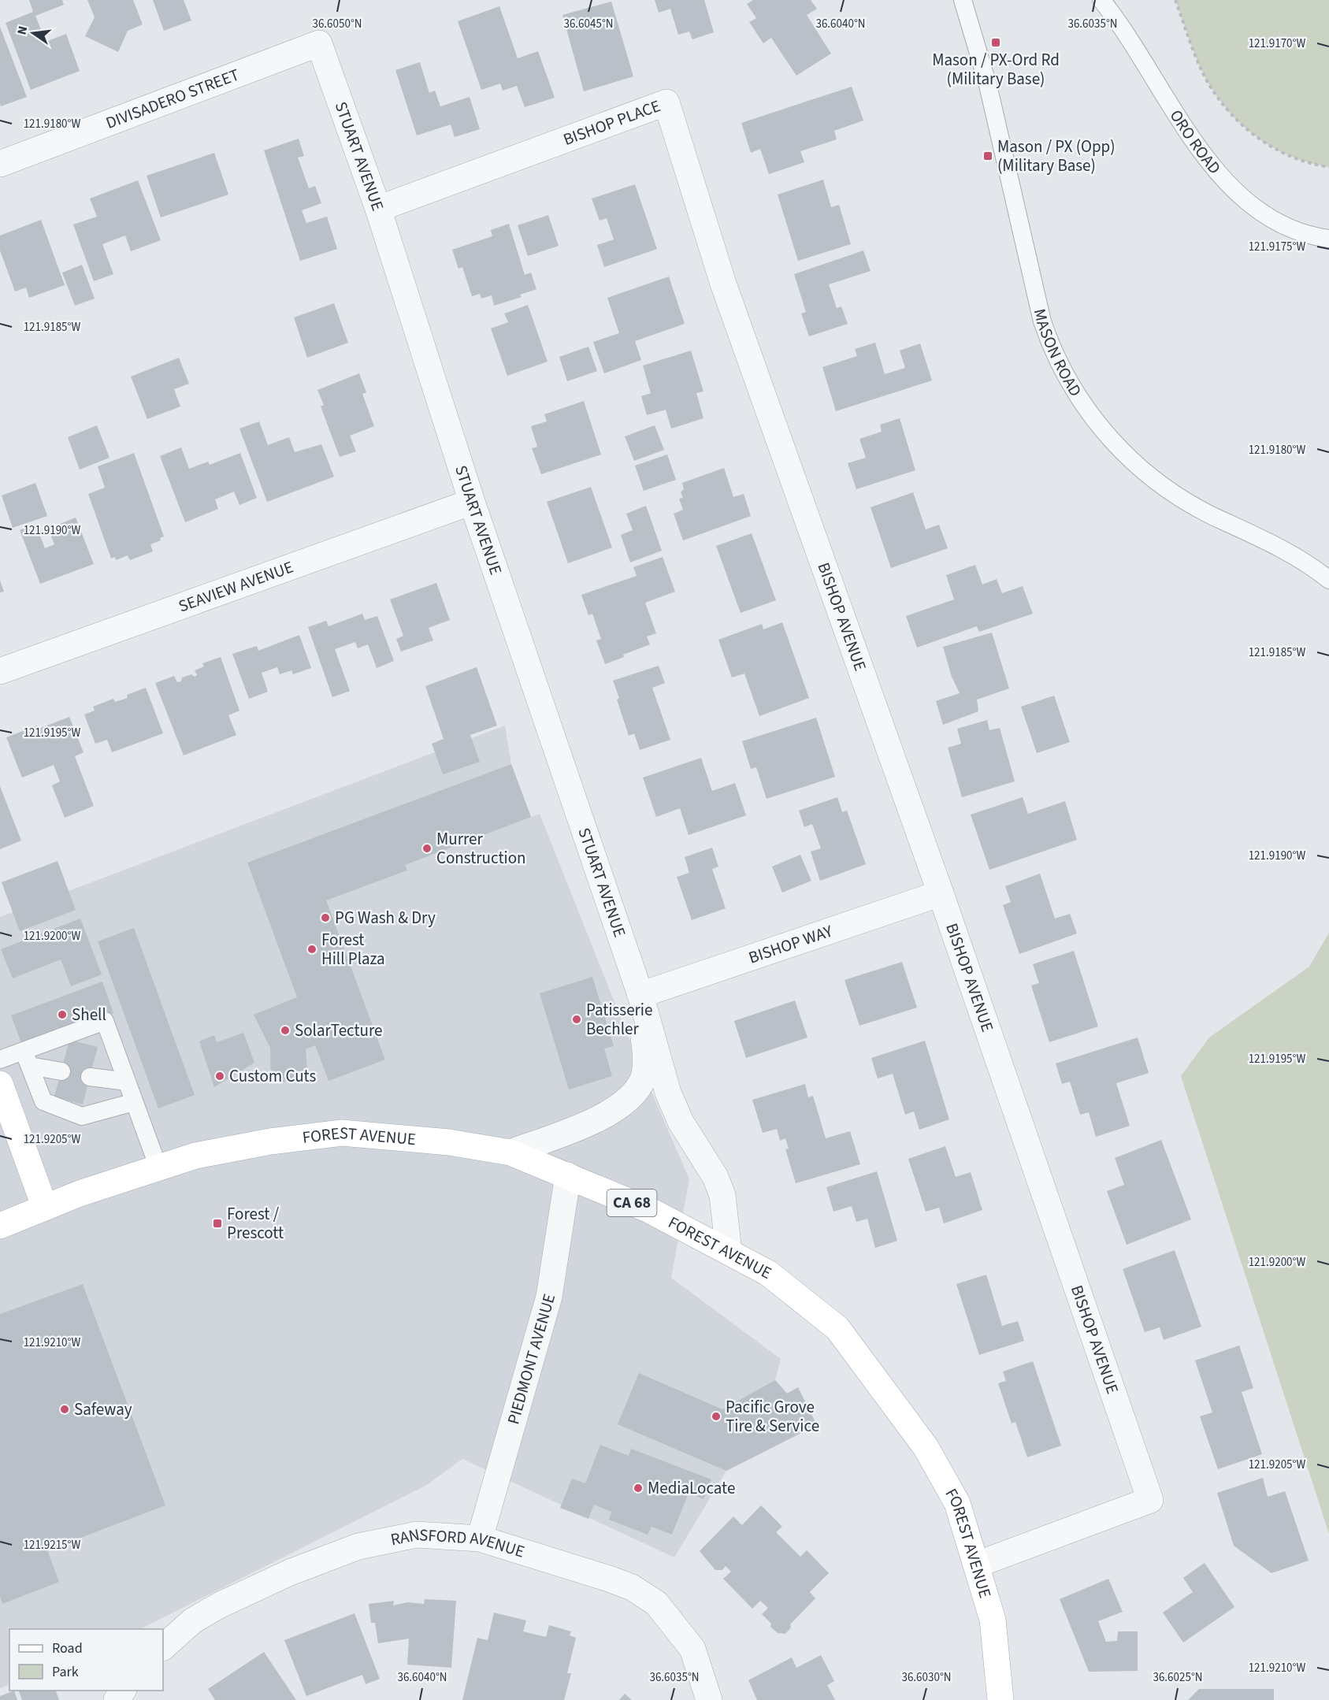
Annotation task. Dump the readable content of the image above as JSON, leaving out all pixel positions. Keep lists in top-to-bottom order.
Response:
{
  "streets": {
    "main road": ["FOREST AVENUE", "CA 68"],
    "street": [
      "DIVISADERO STREET",
      "BISHOP PLACE",
      "STUART AVENUE",
      "SEAVIEW AVENUE",
      "BISHOP AVENUE",
      "BISHOP WAY",
      "PIEDMONT AVENUE",
      "RANSFORD AVENUE"
    ],
    "lane": ["ORO ROAD", "MASON ROAD"]
  },
  "crossings": [
    ["DIVISADERO STREET", "STUART AVENUE"],
    ["BISHOP PLACE", "STUART AVENUE"],
    ["BISHOP PLACE", "BISHOP AVENUE"],
    ["STUART AVENUE", "SEAVIEW AVENUE"],
    ["STUART AVENUE", "BISHOP WAY"],
    ["STUART AVENUE", "FOREST AVENUE"],
    ["BISHOP AVENUE", "BISHOP WAY"],
    ["BISHOP AVENUE", "FOREST AVENUE"],
    ["FOREST AVENUE", "PIEDMONT AVENUE"],
    ["PIEDMONT AVENUE", "RANSFORD AVENUE"]
  ],
  "places": {
    "transit": ["Mason / PX-Ord Rd (Military Base)", "Mason / PX (Opp) (Military Base)", "Forest / Prescott"],
    "other": [
      "Murrer Construction",
      "PG Wash & Dry",
      "Forest Hill Plaza",
      "Shell",
      "Patisserie Bechler",
      "SolarTecture",
      "Custom Cuts",
      "Safeway",
      "Pacific Grove Tire & Service",
      "MediaLocate"
    ]
  },
  "legend": ["Road", "Park"],
  "north": "left",
  "coordinates": [
    "36.6050°N",
    "36.6045°N",
    "36.6040°N",
    "36.6035°N",
    "121.9170°W",
    "121.9180°W",
    "121.9175°W",
    "121.9185°W",
    "121.9190°W",
    "121.9195°W",
    "121.9200°W",
    "121.9205°W",
    "121.9210°W",
    "121.9215°W",
    "36.6030°N",
    "36.6025°N"
  ]
}
